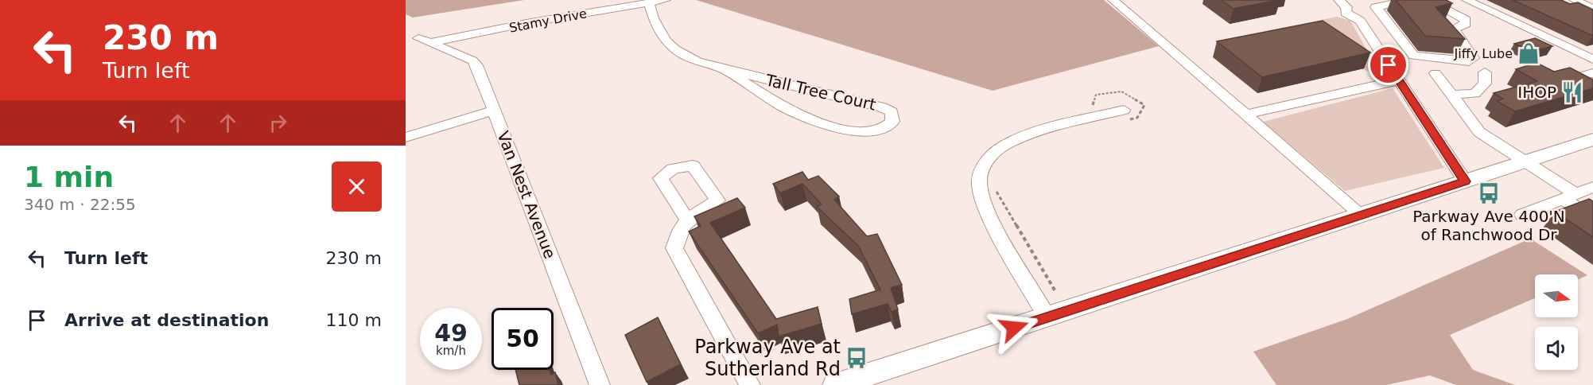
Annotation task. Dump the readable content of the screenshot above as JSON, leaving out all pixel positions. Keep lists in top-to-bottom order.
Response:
{
  "streets": {
    "street": ["Stamy Drive", "Tall Tree Court", "Van Nest Avenue"]
  },
  "crossings": [
    ["Stamy Drive", "Tall Tree Court"],
    ["Stamy Drive", "Van Nest Avenue"]
  ],
  "places": {
    "shop": ["Jiffy Lube"],
    "restaurant": ["IHOP"],
    "bus stop": ["Parkway Ave 400'N of Ranchwood Dr", "Parkway Ave at Sutherland Rd"]
  },
  "north": "right",
  "page": {
    "turn": ["230 m", "Turn left"],
    "heading": ["1 min", "340 m · 22:55"],
    "list": [
      {
        "name": "Turn left",
        "value": "230 m"
      },
      {
        "name": "Arrive at destination",
        "value": "110 m"
      }
    ],
    "speed": "49 km/h",
    "limit": "50"
  }
}
